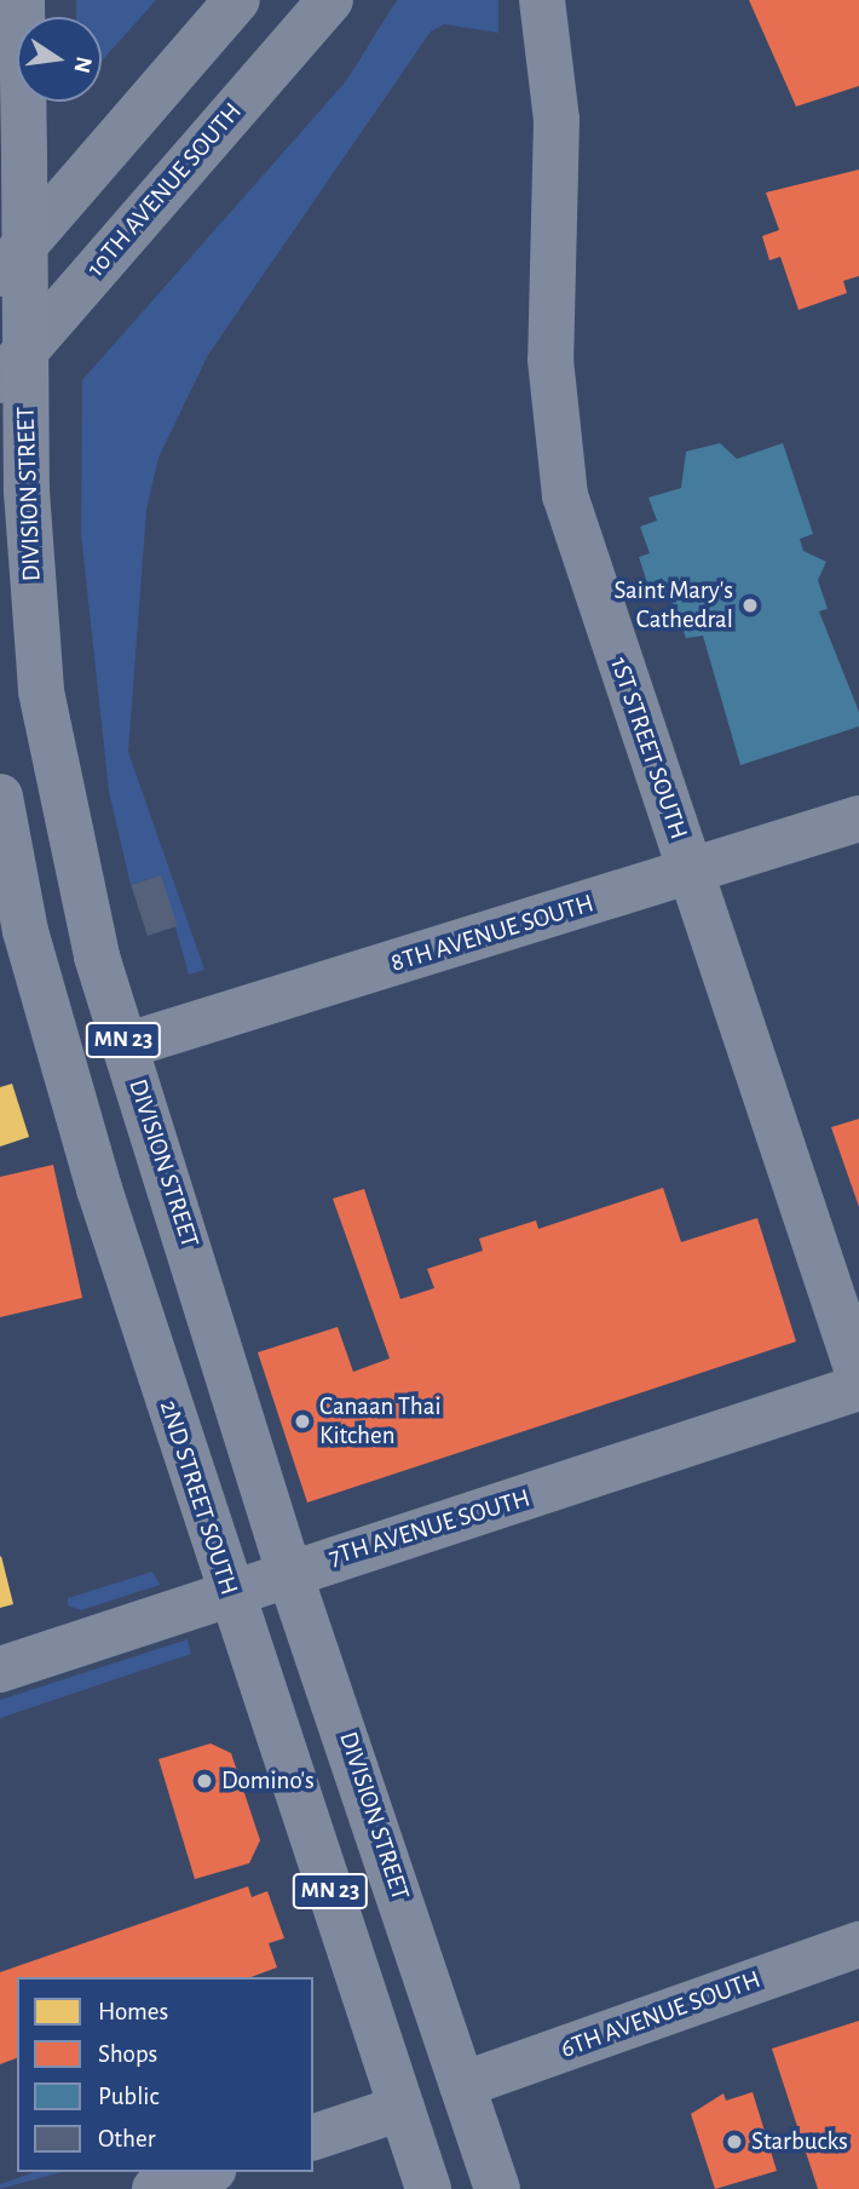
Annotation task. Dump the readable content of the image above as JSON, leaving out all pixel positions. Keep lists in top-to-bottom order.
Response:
{
  "streets": {
    "highway": ["DIVISION STREET", "MN 23", "2ND STREET SOUTH"],
    "main road": ["10TH AVENUE SOUTH"],
    "street": [
      "1ST STREET SOUTH",
      "8TH AVENUE SOUTH",
      "7TH AVENUE SOUTH",
      "6TH AVENUE SOUTH"
    ]
  },
  "crossings": [
    ["DIVISION STREET", "8TH AVENUE SOUTH"],
    ["DIVISION STREET", "7TH AVENUE SOUTH"],
    ["DIVISION STREET", "6TH AVENUE SOUTH"],
    ["1ST STREET SOUTH", "8TH AVENUE SOUTH"],
    ["2ND STREET SOUTH", "7TH AVENUE SOUTH"]
  ],
  "places": [
    "Saint Mary's Cathedral",
    "Canaan Thai Kitchen",
    "Domino's",
    "Starbucks"
  ],
  "legend": [
    "Homes",
    "Shops",
    "Public",
    "Other"
  ],
  "north": "right"
}
